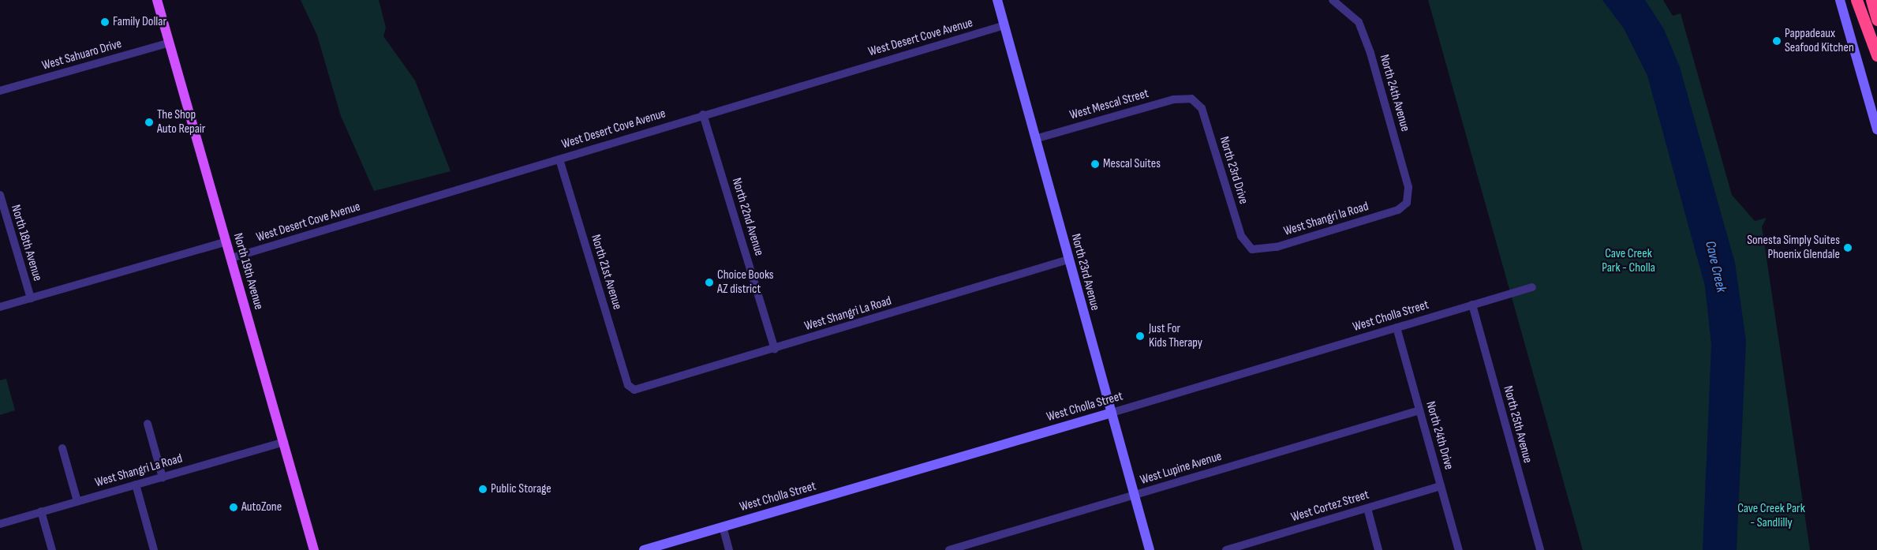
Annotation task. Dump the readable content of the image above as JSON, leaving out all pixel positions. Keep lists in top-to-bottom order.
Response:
{
  "streets": {
    "main road": ["North 19th Avenue"],
    "street": [
      "West Desert Cove Avenue",
      "West Sahuaro Drive",
      "North 24th Avenue",
      "West Mescal Street",
      "North 23rd Drive",
      "North 22nd Avenue",
      "West Shangri la Road",
      "North 18th Avenue",
      "North 21st Avenue",
      "North 23rd Avenue",
      "West Shangri La Road",
      "West Cholla Street",
      "North 25th Avenue",
      "North 24th Drive",
      "West Lupine Avenue",
      "West Cortez Street"
    ]
  },
  "crossings": [
    ["West Desert Cove Avenue", "North 22nd Avenue"],
    ["West Desert Cove Avenue", "North 19th Avenue"],
    ["West Desert Cove Avenue", "North 21st Avenue"],
    ["West Desert Cove Avenue", "North 23rd Avenue"],
    ["West Sahuaro Drive", "North 19th Avenue"],
    ["North 24th Avenue", "West Shangri la Road"],
    ["West Mescal Street", "North 23rd Drive"],
    ["West Mescal Street", "North 23rd Avenue"],
    ["North 23rd Drive", "West Shangri la Road"],
    ["North 22nd Avenue", "West Shangri La Road"],
    ["North 19th Avenue", "West Shangri La Road"],
    ["North 21st Avenue", "West Shangri La Road"],
    ["North 23rd Avenue", "West Shangri La Road"],
    ["North 23rd Avenue", "West Cholla Street"],
    ["North 23rd Avenue", "West Lupine Avenue"],
    ["West Cholla Street", "North 25th Avenue"],
    ["West Cholla Street", "North 24th Drive"],
    ["North 24th Drive", "West Lupine Avenue"],
    ["North 24th Drive", "West Cortez Street"]
  ],
  "water": ["Cave Creek"],
  "parks": ["Cave Creek Park - Cholla", "Cave Creek Park - Sandlilly"],
  "places": [
    "Family Dollar",
    "Pappadeaux Seafood Kitchen",
    "The Shop Auto Repair",
    "Mescal Suites",
    "Sonesta Simply Suites Phoenix Glendale",
    "Choice Books AZ district",
    "Just For Kids Therapy",
    "Public Storage",
    "AutoZone"
  ]
}
